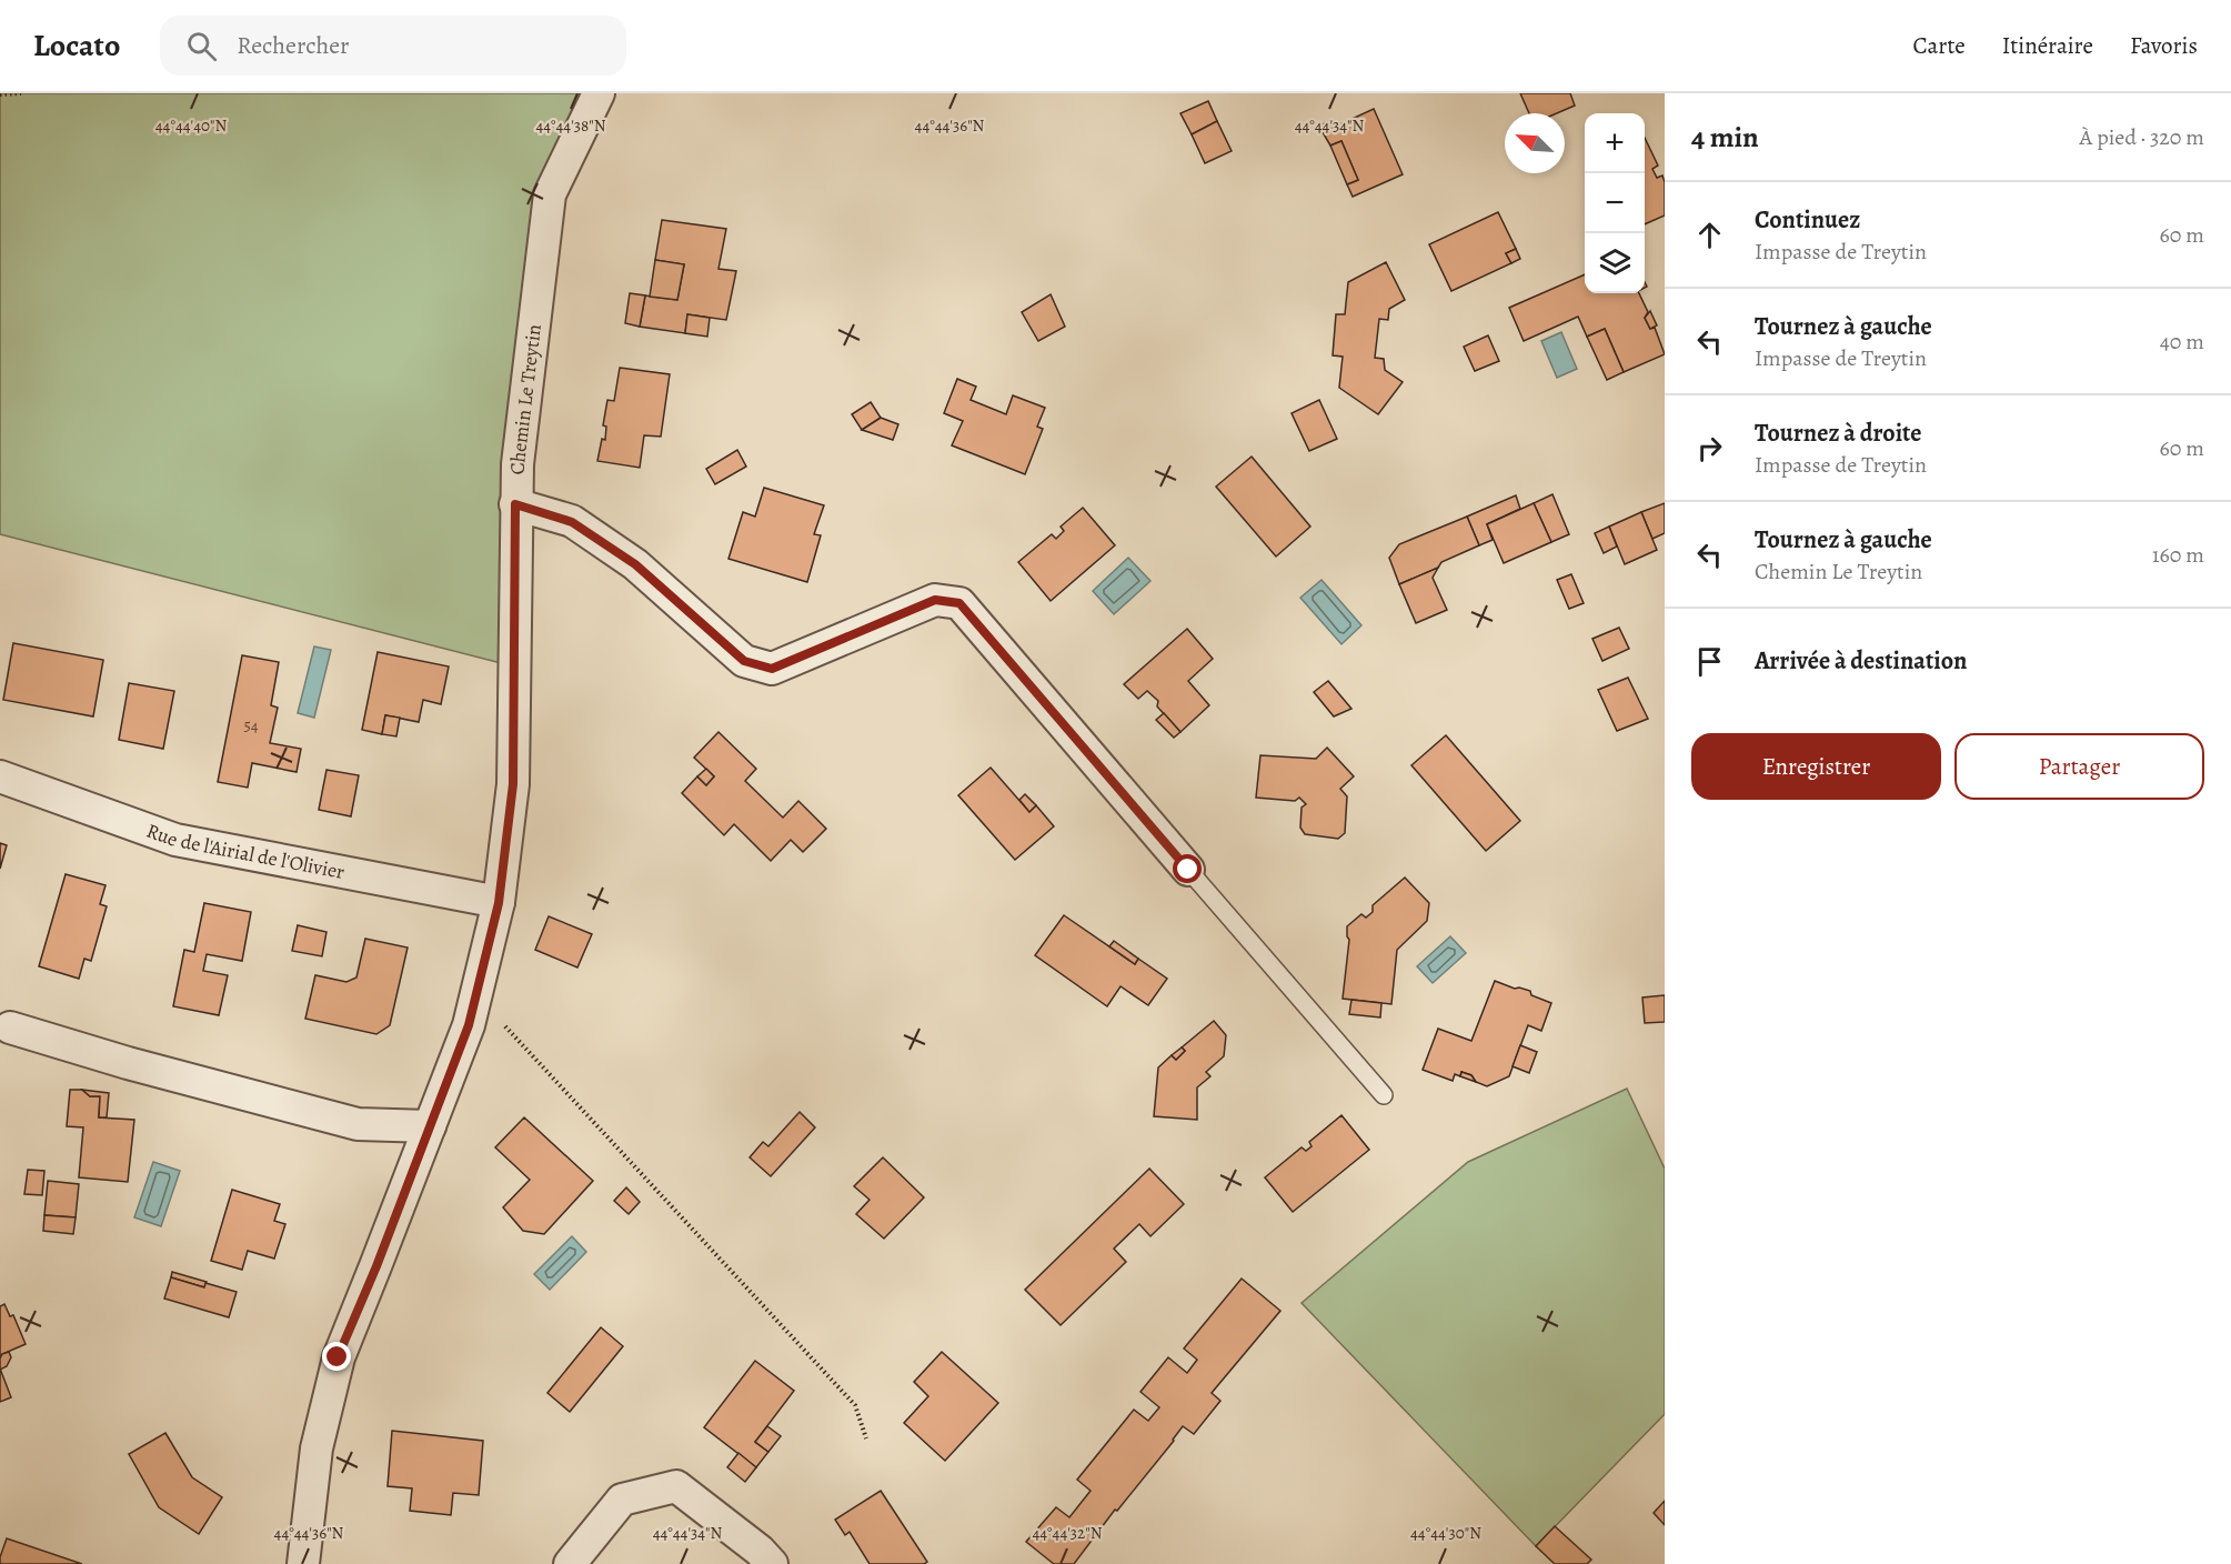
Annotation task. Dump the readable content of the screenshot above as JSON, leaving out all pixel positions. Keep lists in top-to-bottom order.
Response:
{
  "streets": {
    "street": ["Chemin Le Treytin", "Rue de l'Airial de l'Olivier"]
  },
  "crossings": [
    ["Chemin Le Treytin", "Rue de l'Airial de l'Olivier"]
  ],
  "house_numbers": ["54"],
  "north": "top left",
  "page": {
    "header": "Locato",
    "search": "Rechercher",
    "nav": ["Carte", "Itinéraire", "Favoris"],
    "heading": ["4 min", "À pied · 320 m"],
    "map_buttons": ["+", "−"],
    "list": [
      ["Continuez", "Impasse de Treytin", "60 m"],
      ["Tournez à gauche", "Impasse de Treytin", "40 m"],
      ["Tournez à droite", "Impasse de Treytin", "60 m"],
      ["Tournez à gauche", "Chemin Le Treytin", "160 m"],
      "Arrivée à destination"
    ],
    "buttons": ["Enregistrer", "Partager"]
  },
  "coordinates": [
    "44°44'40\"N",
    "44°44'38\"N",
    "44°44'36\"N",
    "44°44'34\"N",
    "44°44'32\"N",
    "44°44'30\"N"
  ]
}
